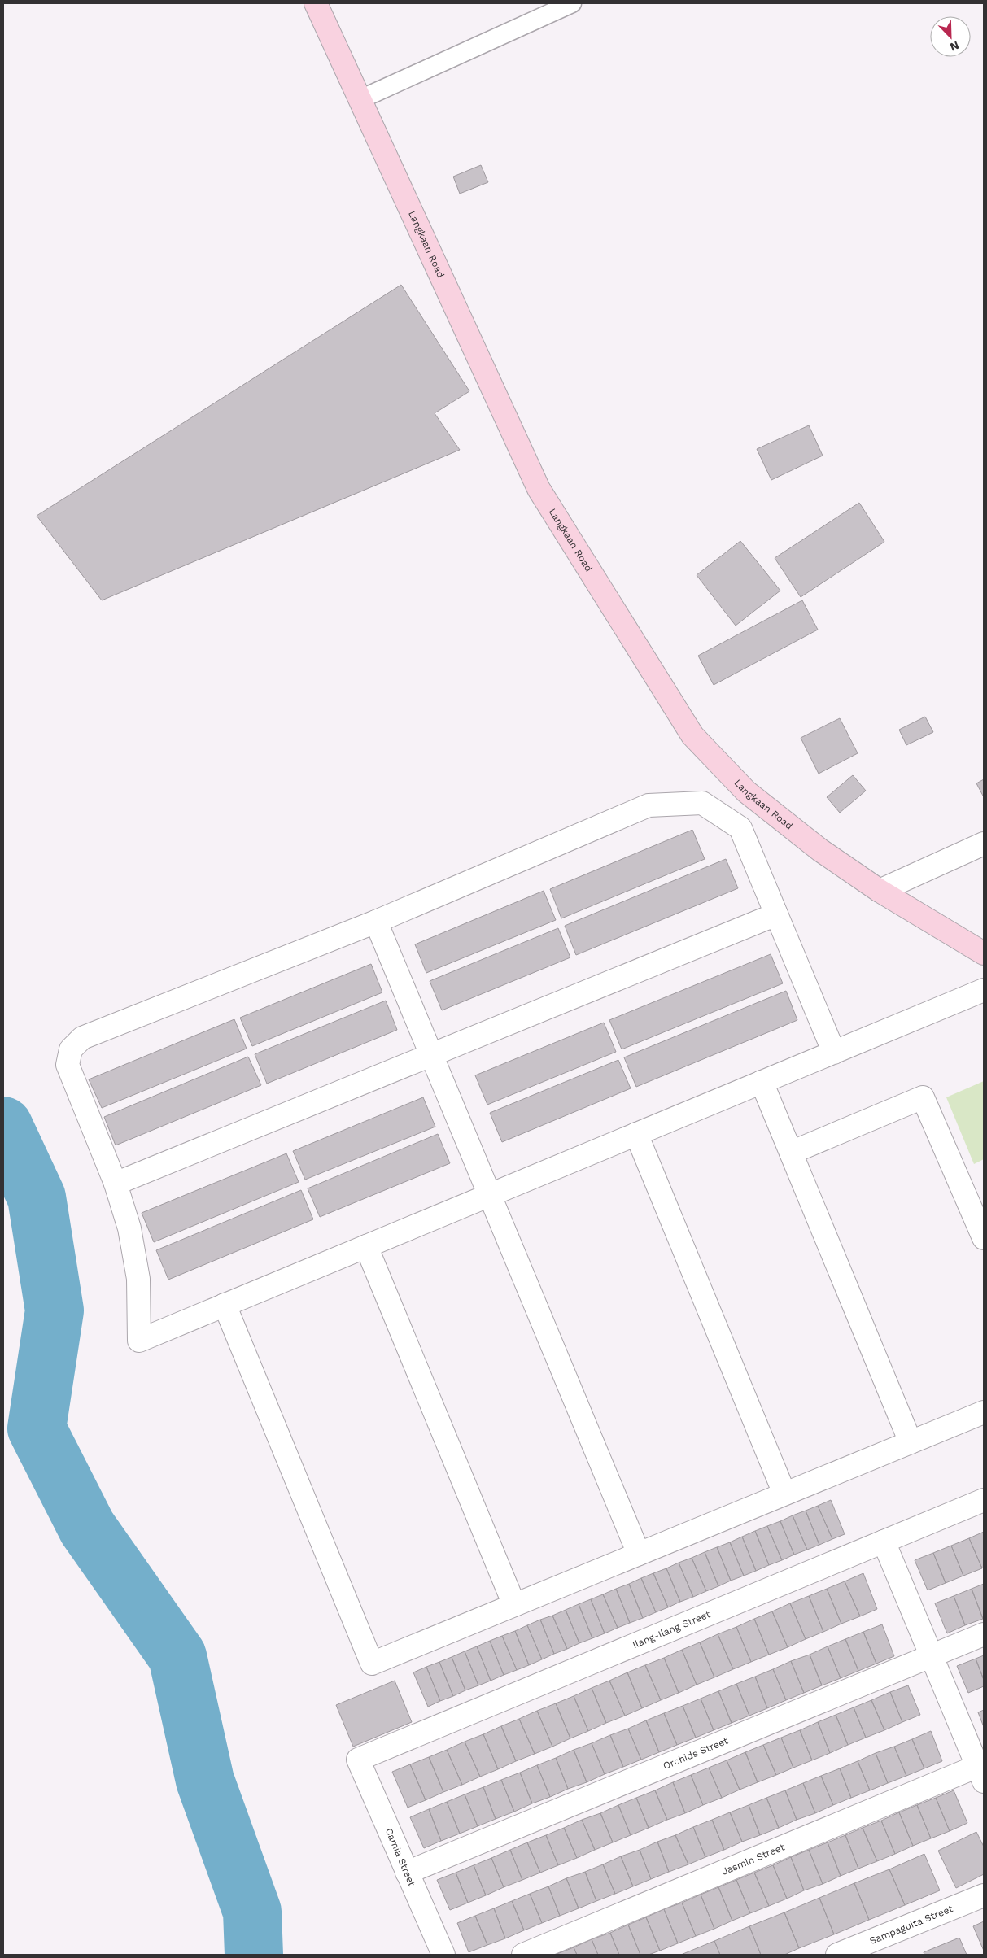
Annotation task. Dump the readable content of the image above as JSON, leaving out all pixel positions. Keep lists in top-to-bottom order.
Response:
{
  "streets": {
    "street": [
      "Langkaan Road",
      "Ilang-Ilang Street",
      "Orchids Street",
      "Camia Street",
      "Jasmin Street",
      "Sampaguita Street"
    ]
  },
  "crossings": [
    ["Ilang-Ilang Street", "Camia Street"],
    ["Orchids Street", "Camia Street"]
  ],
  "north": "bottom right"
}
